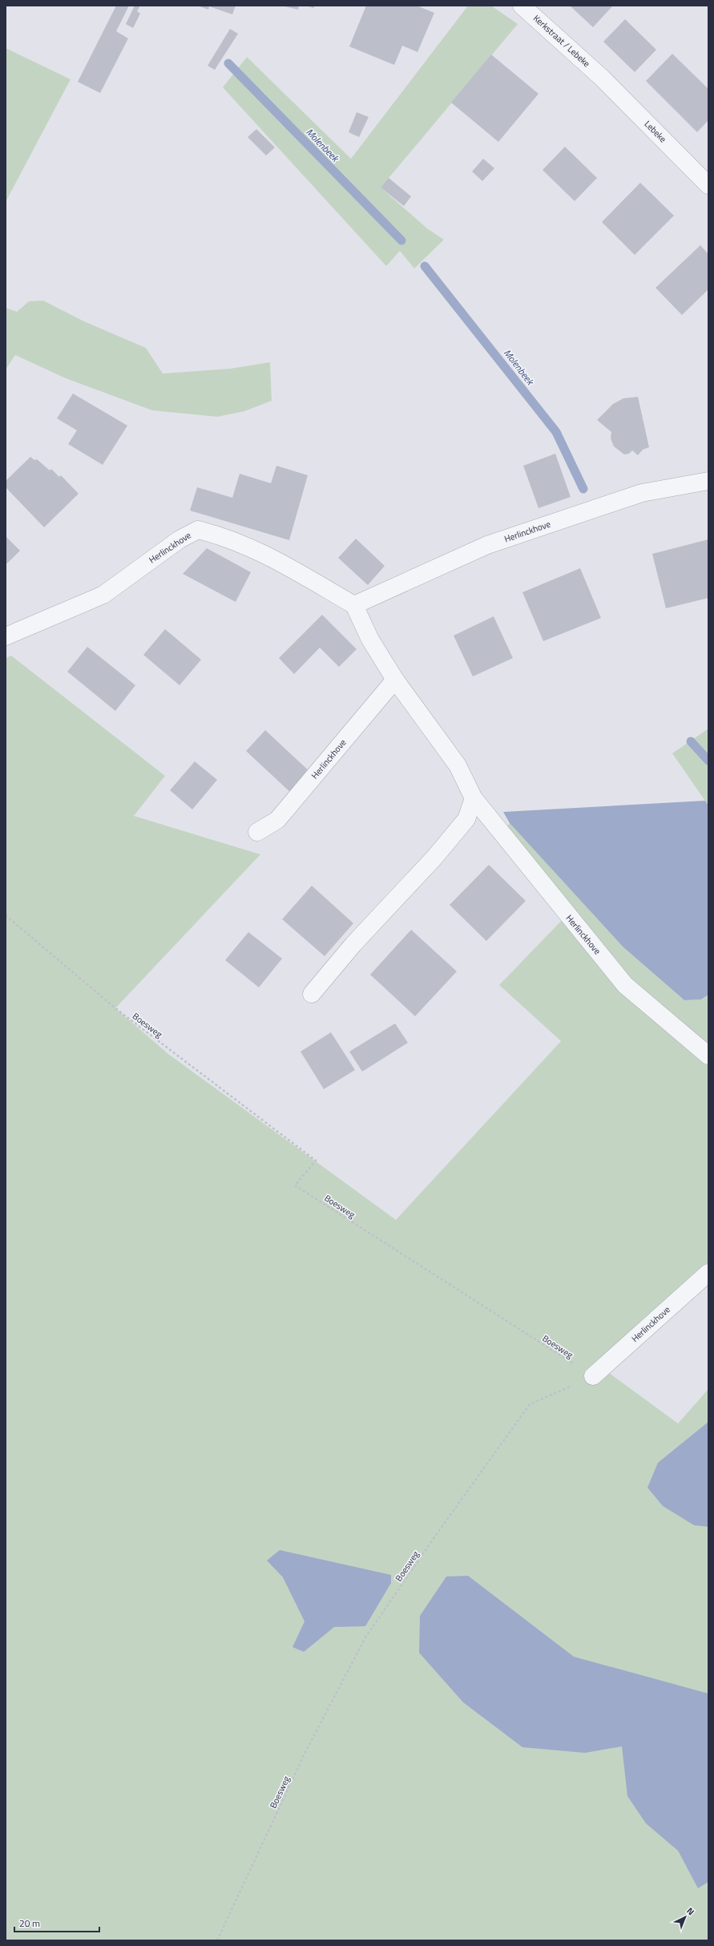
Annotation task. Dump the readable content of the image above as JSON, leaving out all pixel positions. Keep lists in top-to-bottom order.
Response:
{
  "streets": {
    "street": ["Kerkstraat / Lebeke", "Lebeke", "Herlinckhove"],
    "path": ["Boesweg"]
  },
  "crossings": [
    ["Kerkstraat / Lebeke", "Lebeke"],
    ["Herlinckhove", "Boesweg"]
  ],
  "water": ["Molenbeek"],
  "scale_bar": "20 m",
  "north": "top right"
}
